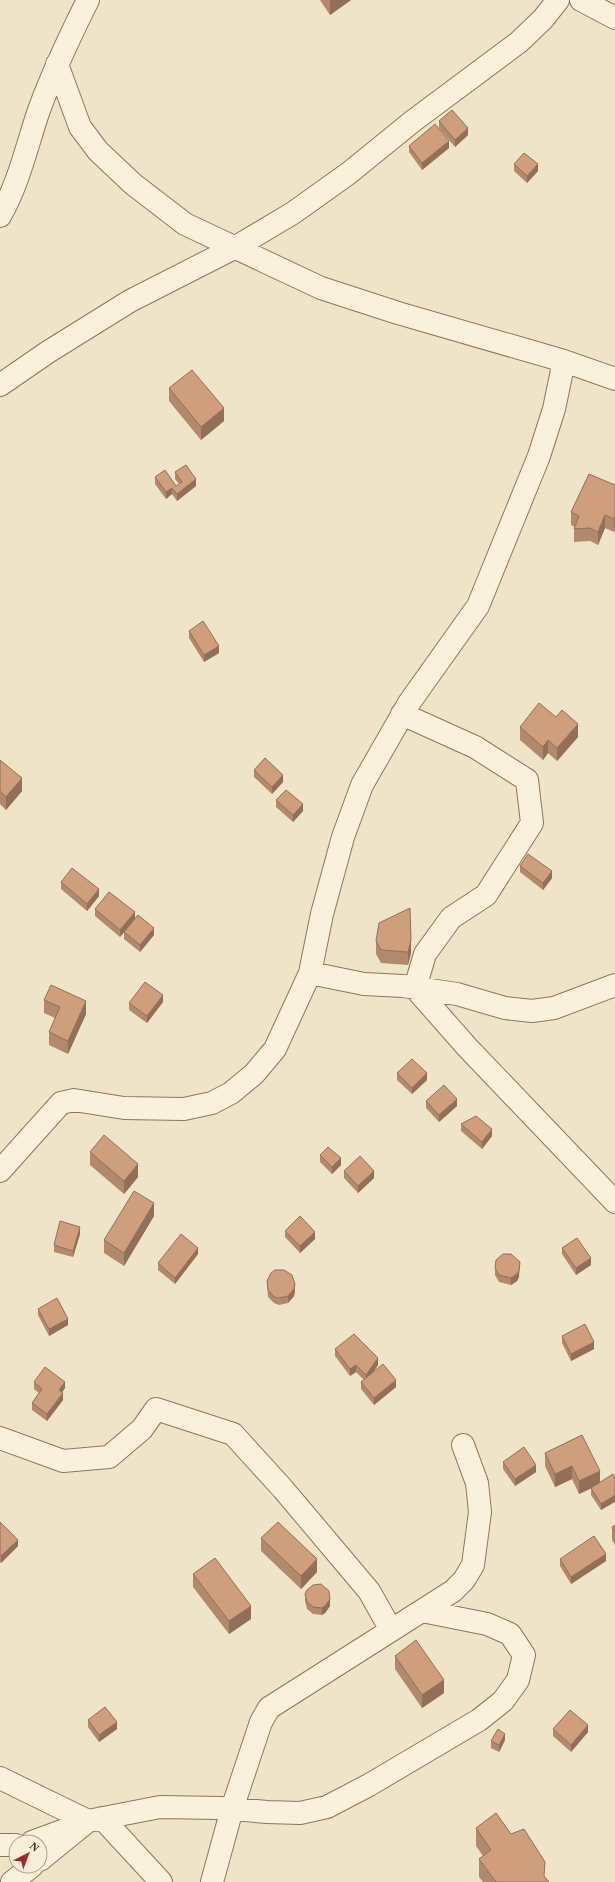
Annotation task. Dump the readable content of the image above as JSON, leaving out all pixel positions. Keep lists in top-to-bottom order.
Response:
{
  "north": "top right"
}
